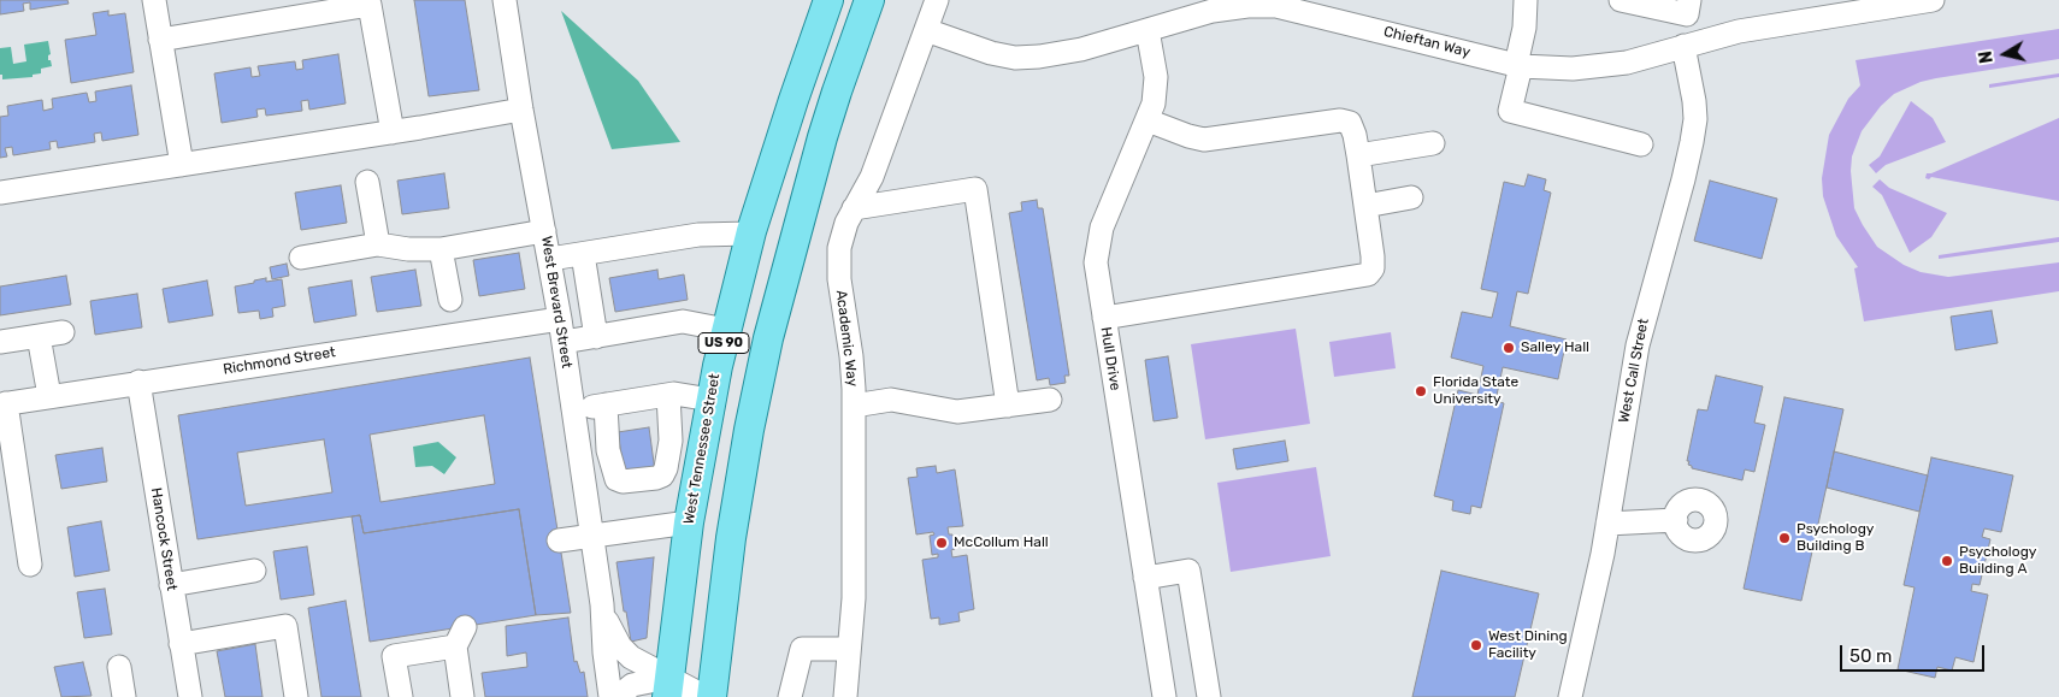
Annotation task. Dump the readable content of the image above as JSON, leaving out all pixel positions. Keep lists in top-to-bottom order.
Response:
{
  "streets": {
    "main road": ["US 90", "West Tennessee Street"],
    "street": [
      "Chieftan Way",
      "West Brevard Street",
      "Academic Way",
      "Hull Drive",
      "Richmond Street",
      "West Call Street",
      "Hancock Street"
    ]
  },
  "crossings": [
    ["Chieftan Way", "Academic Way"],
    ["Chieftan Way", "Hull Drive"],
    ["Chieftan Way", "West Call Street"],
    ["West Brevard Street", "Richmond Street"],
    ["West Brevard Street", "West Tennessee Street"],
    ["Richmond Street", "Hancock Street"]
  ],
  "places": [
    "Salley Hall",
    "Florida State University",
    "Psychology Building B",
    "McCollum Hall",
    "Psychology Building A",
    "West Dining Facility"
  ],
  "scale_bar": "50 m",
  "north": "left"
}
